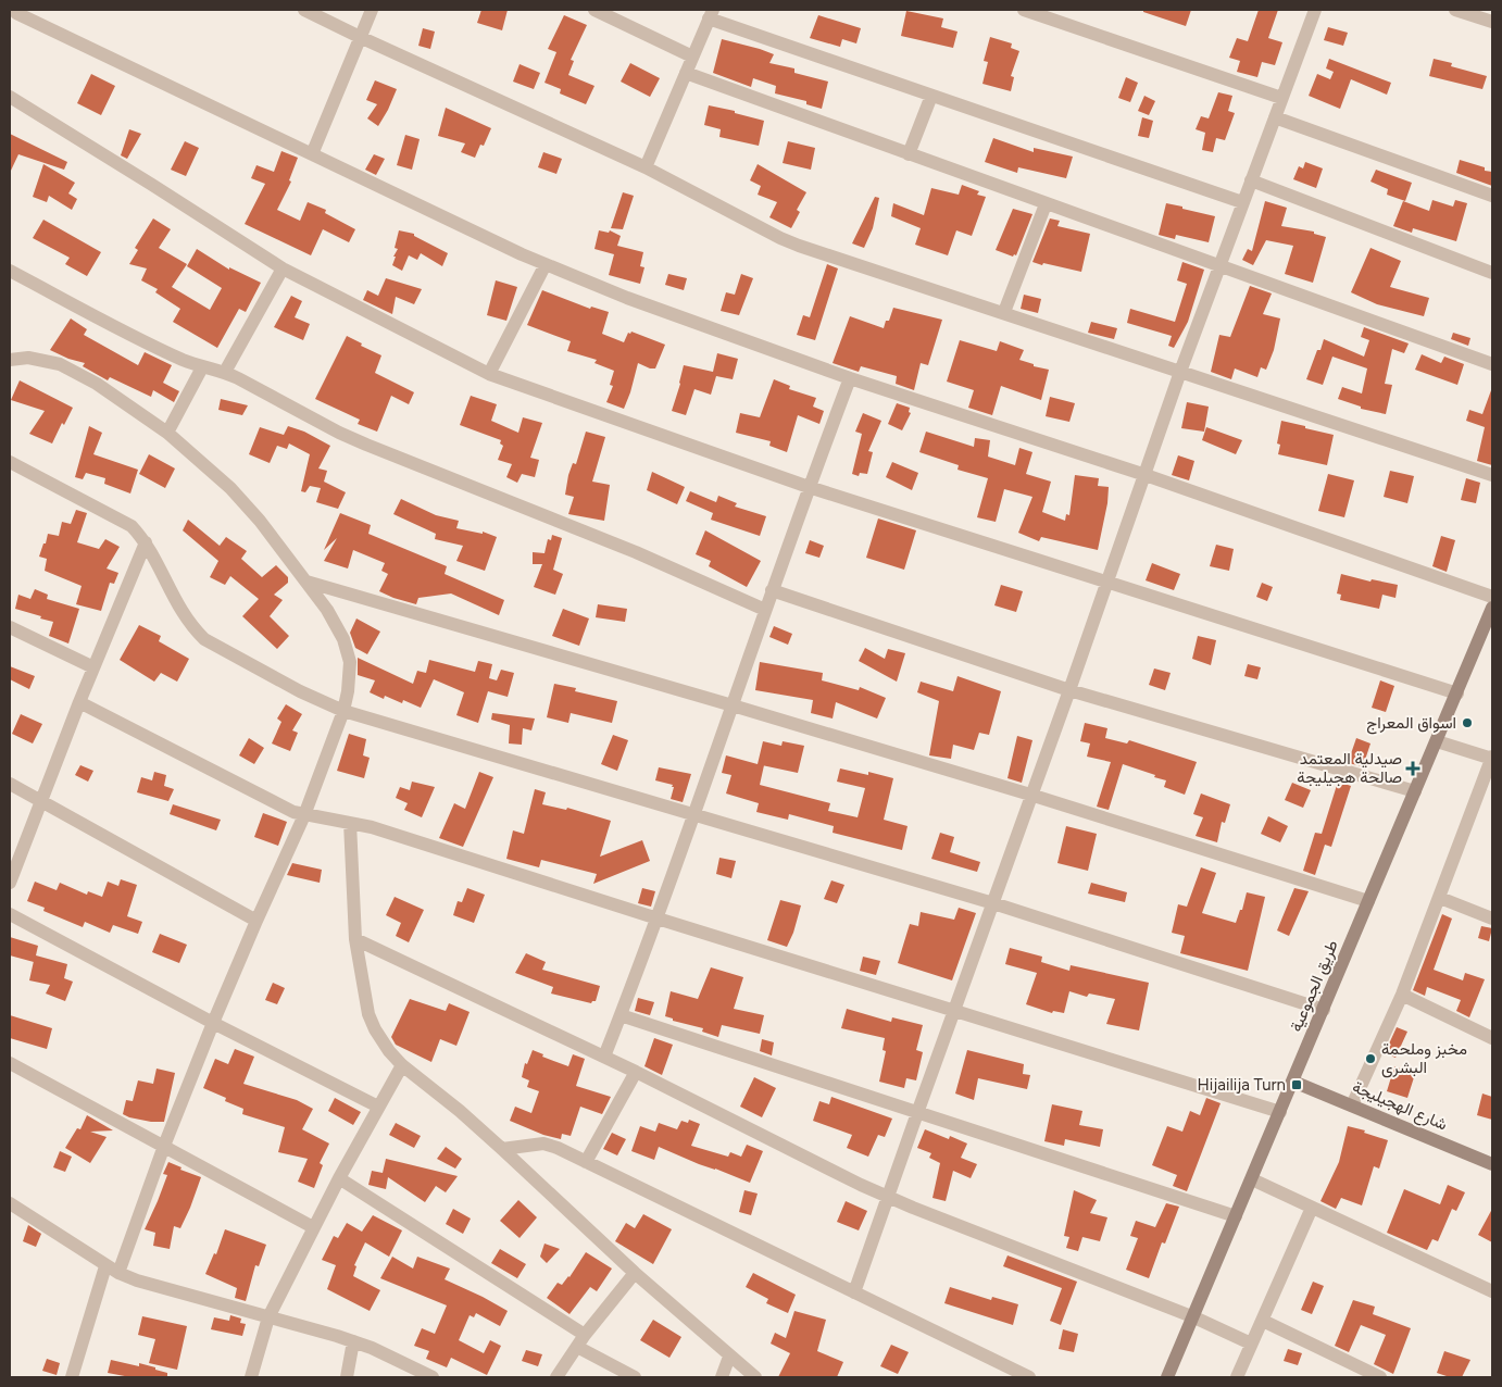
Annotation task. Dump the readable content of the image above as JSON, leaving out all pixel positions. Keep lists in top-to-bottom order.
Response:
{
  "streets": {
    "main road": ["طريق الجموعية", "شارع الهجيليجة"]
  },
  "crossings": [
    ["طريق الجموعية", "شارع الهجيليجة"]
  ],
  "places": {
    "other": ["اسواق المعراج", "مخبز وملحمة البشرى"],
    "health": ["صيدلية المعتمد صالحة هجيليجة"],
    "transit": ["Hijailija Turn"]
  }
}
